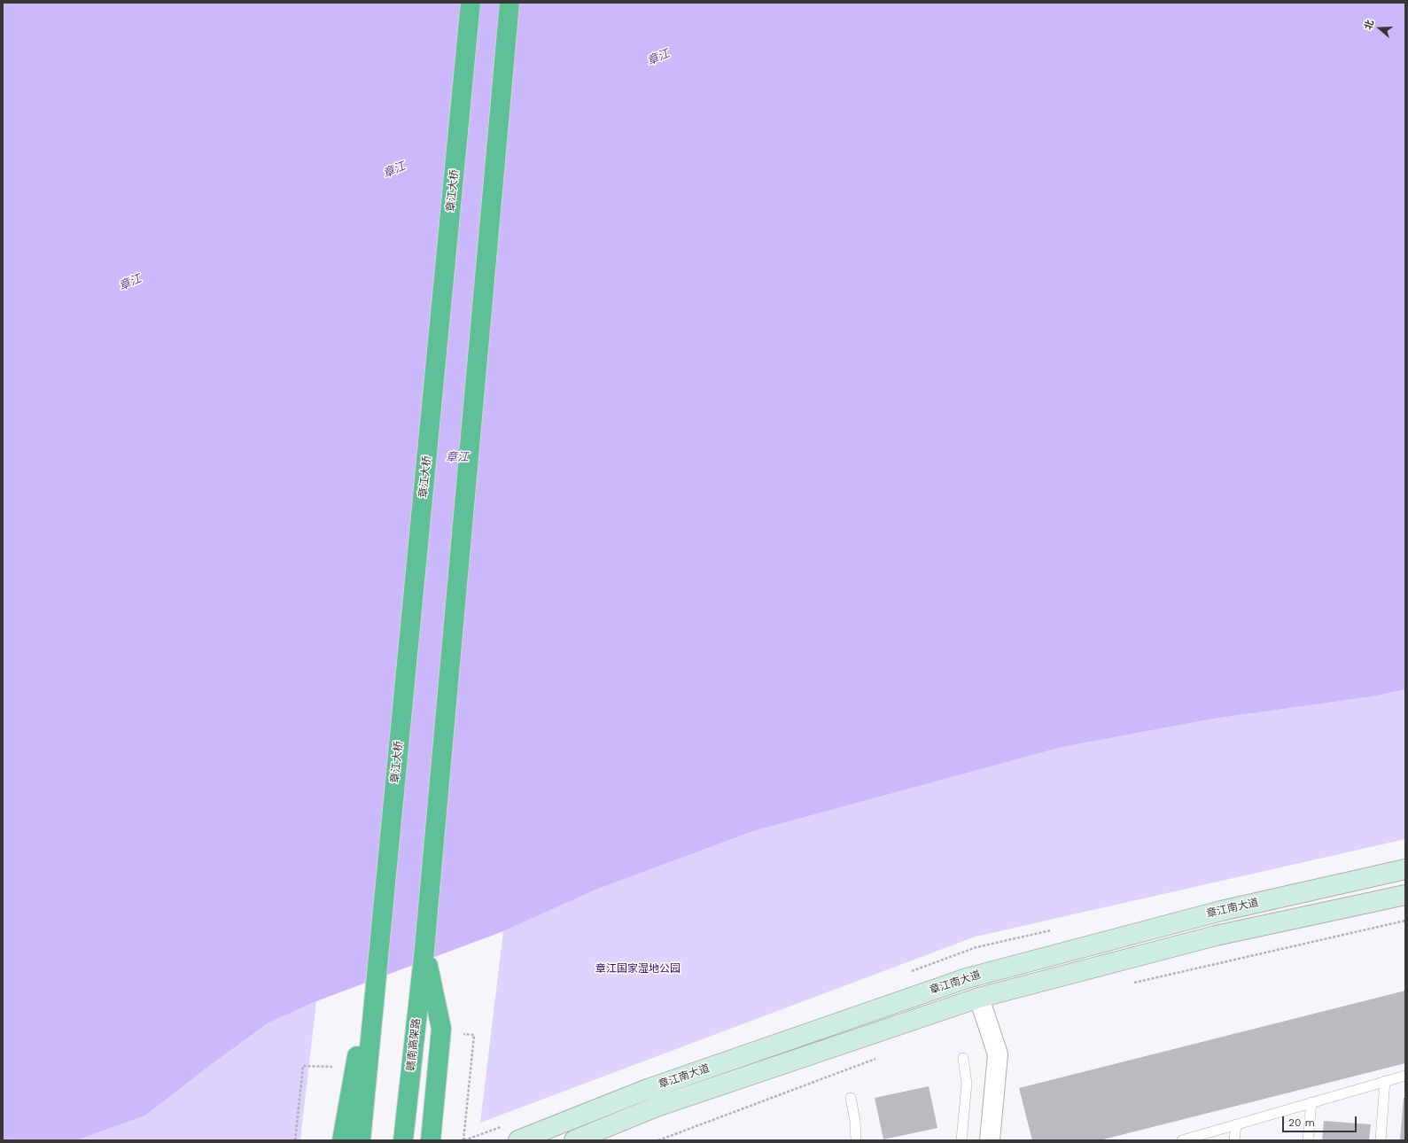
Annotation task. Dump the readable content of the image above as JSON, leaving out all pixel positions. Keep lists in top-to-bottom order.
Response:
{
  "streets": {
    "highway": ["章江大桥", "赣南高架路"],
    "main road": ["章江南大道"]
  },
  "water": ["章江"],
  "parks": ["章江国家湿地公园"],
  "scale_bar": "20 m",
  "north": "left"
}
